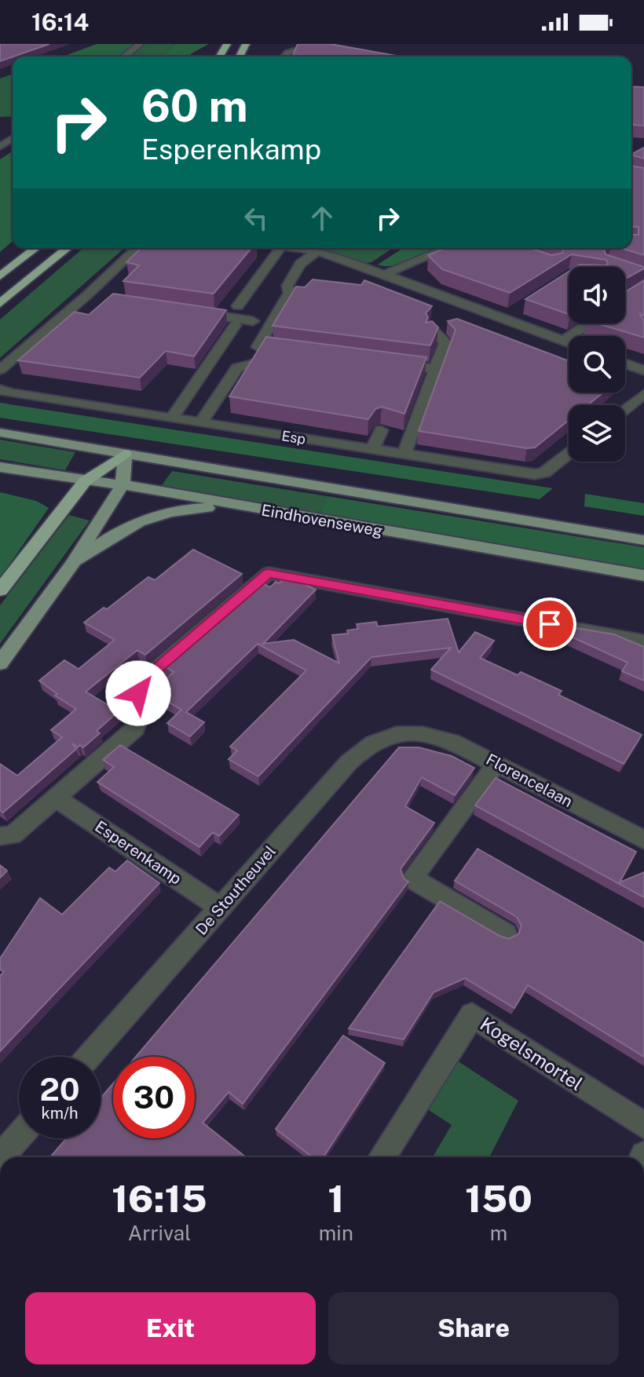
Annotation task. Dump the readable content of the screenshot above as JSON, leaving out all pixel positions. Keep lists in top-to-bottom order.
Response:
{
  "streets": {
    "main road": ["Eindhovenseweg"],
    "street": [
      "Esp",
      "Florencelaan",
      "Esperenkamp",
      "De Stoutheuvel",
      "Kogelsmortel"
    ]
  },
  "crossings": [
    ["Florencelaan", "De Stoutheuvel"],
    ["Esperenkamp", "De Stoutheuvel"]
  ],
  "page": {
    "status": "16:14",
    "turn": ["60 m", "Esperenkamp"],
    "speed": "20 km/h",
    "limit": "30",
    "eta": [
      "16:15",
      "Arrival",
      "1",
      "min",
      "150",
      "m"
    ],
    "buttons": ["Exit", "Share"]
  }
}
